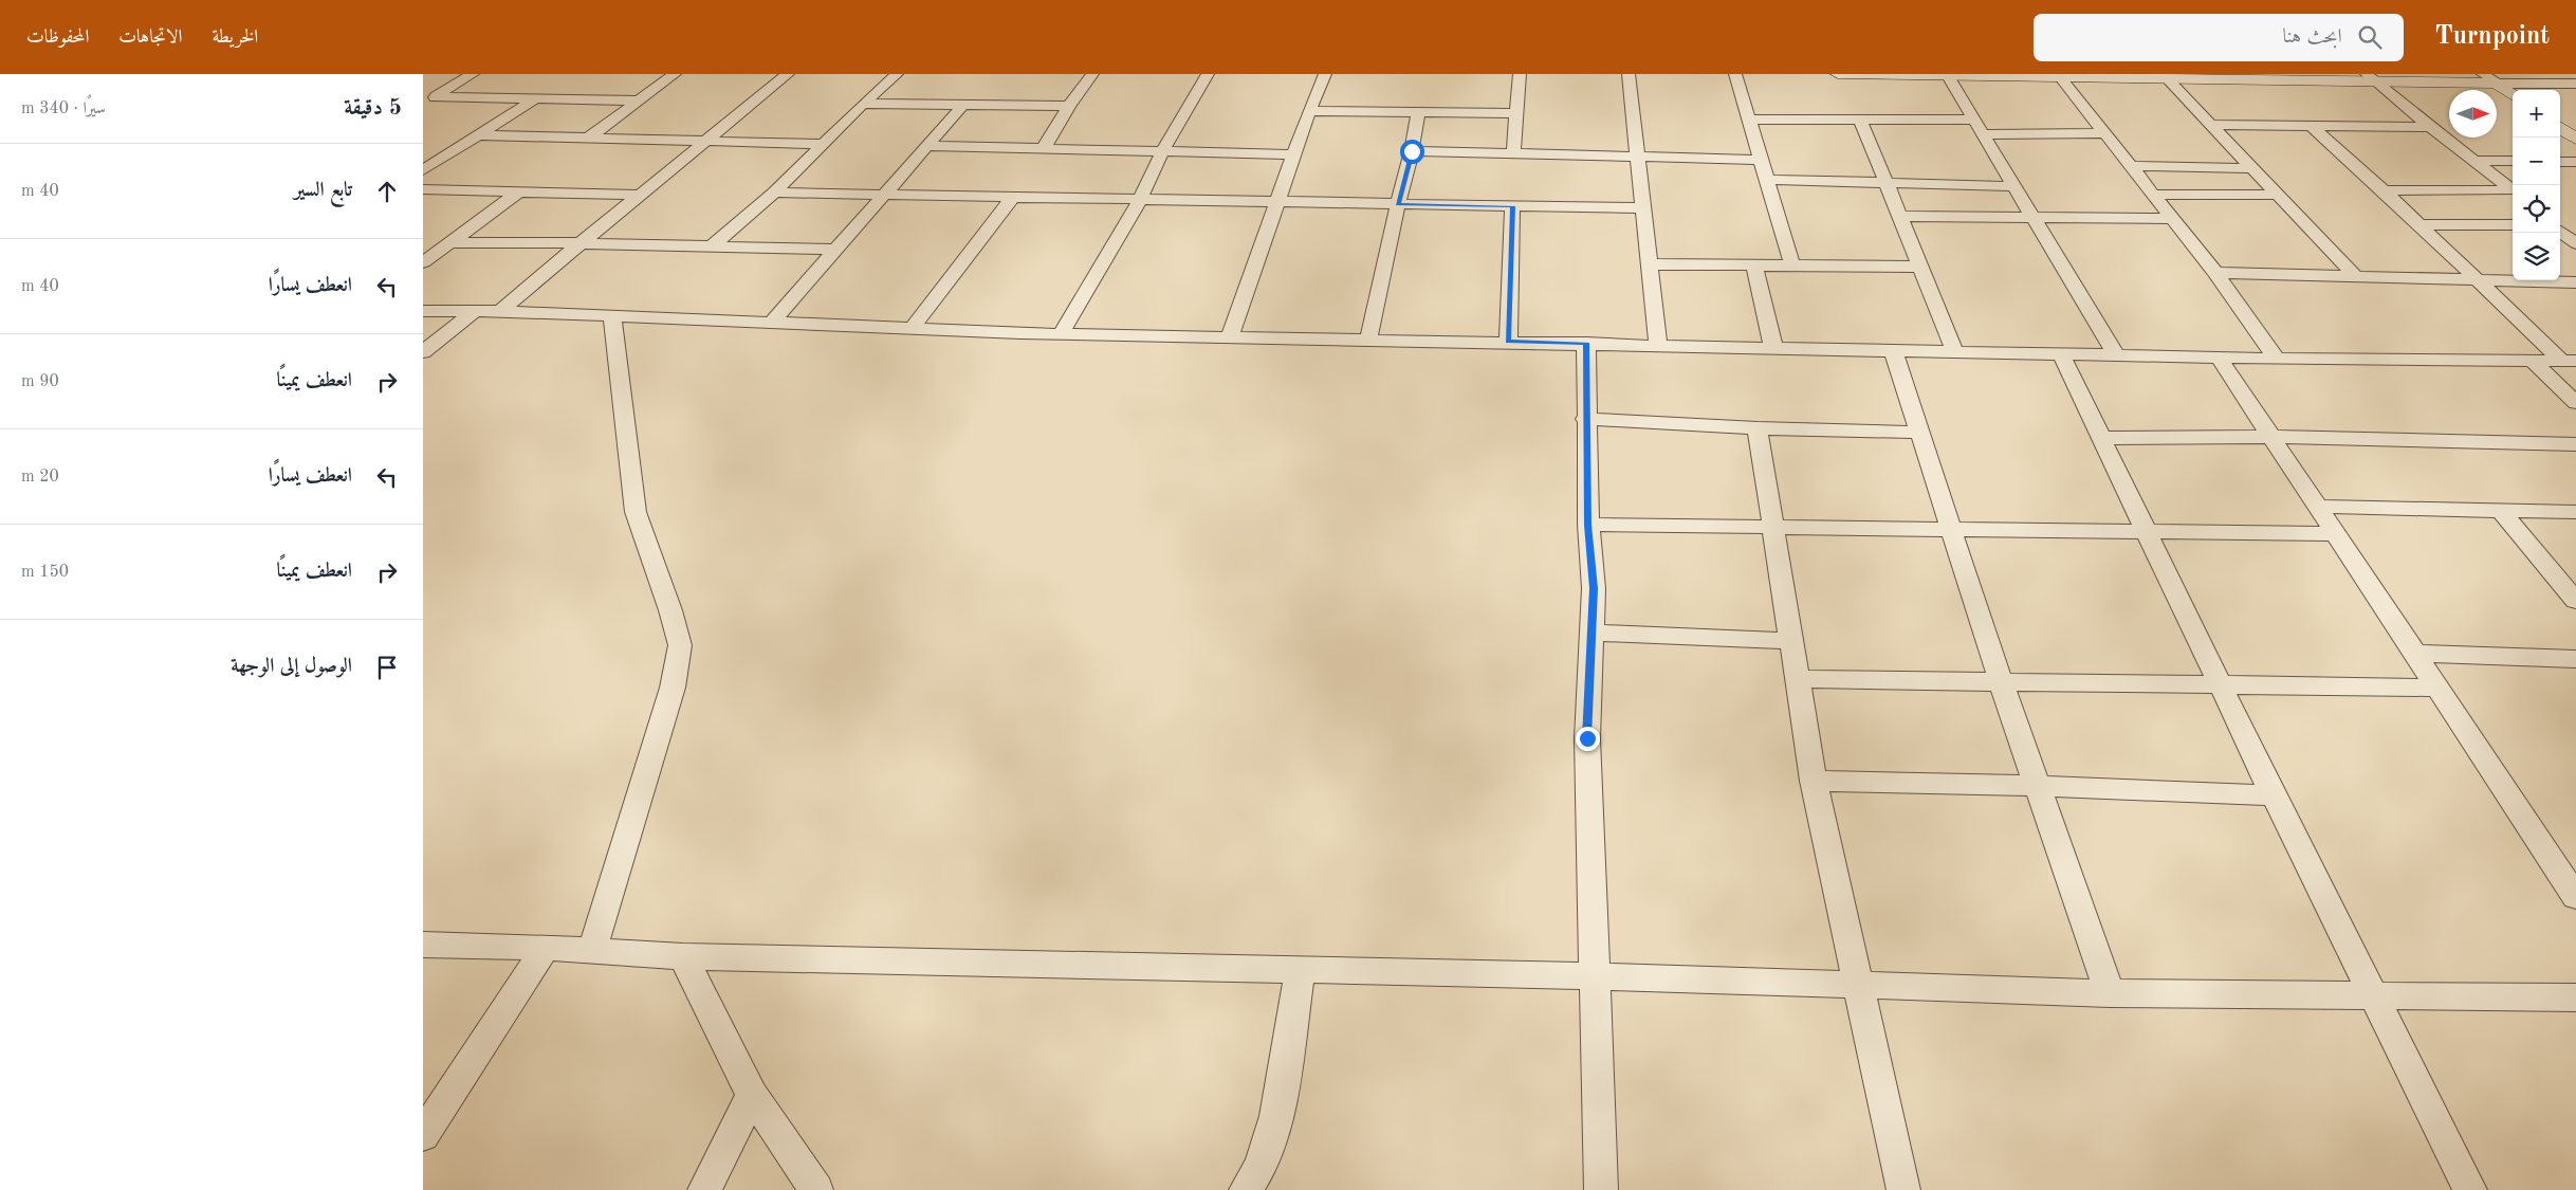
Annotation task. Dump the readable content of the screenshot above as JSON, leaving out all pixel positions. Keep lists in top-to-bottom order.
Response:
{
  "north": "right",
  "page": {
    "header": "Turnpoint",
    "search": "ابحث هنا",
    "nav": ["الخريطة", "الاتجاهات", "المحفوظات"],
    "heading": ["5 دقيقة", "سيرًا · 340 m"],
    "map_buttons": ["+", "−"],
    "list": [
      ["تابع السير", "40 m"],
      ["انعطف يسارًا", "40 m"],
      ["انعطف يمينًا", "90 m"],
      ["انعطف يسارًا", "20 m"],
      ["انعطف يمينًا", "150 m"],
      "الوصول إلى الوجهة"
    ]
  }
}
